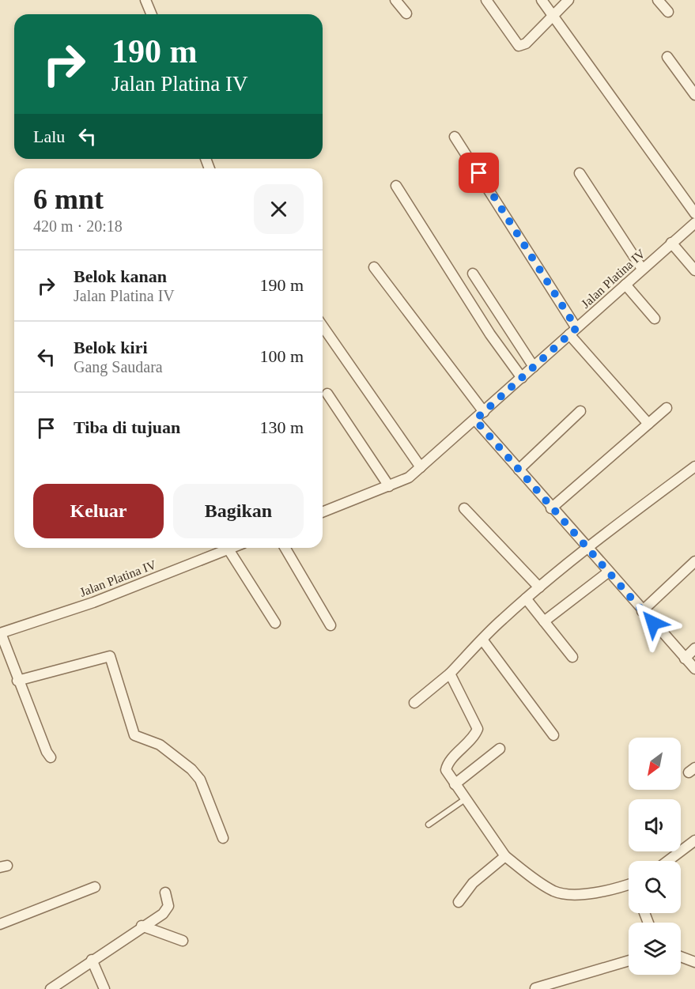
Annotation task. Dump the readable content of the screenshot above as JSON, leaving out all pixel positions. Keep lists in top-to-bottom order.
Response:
{
  "streets": {
    "street": ["Jalan Platina IV"]
  },
  "north": "bottom left",
  "page": {
    "turn": ["190 m", "Jalan Platina IV"],
    "then": "Lalu",
    "heading": ["6 mnt", "420 m · 20:18"],
    "list": [
      {
        "name": "Belok kanan",
        "note": "Jalan Platina IV",
        "value": "190 m"
      },
      {
        "name": "Belok kiri",
        "note": "Gang Saudara",
        "value": "100 m"
      },
      {
        "name": "Tiba di tujuan",
        "value": "130 m"
      }
    ],
    "buttons": ["Keluar", "Bagikan"]
  }
}
